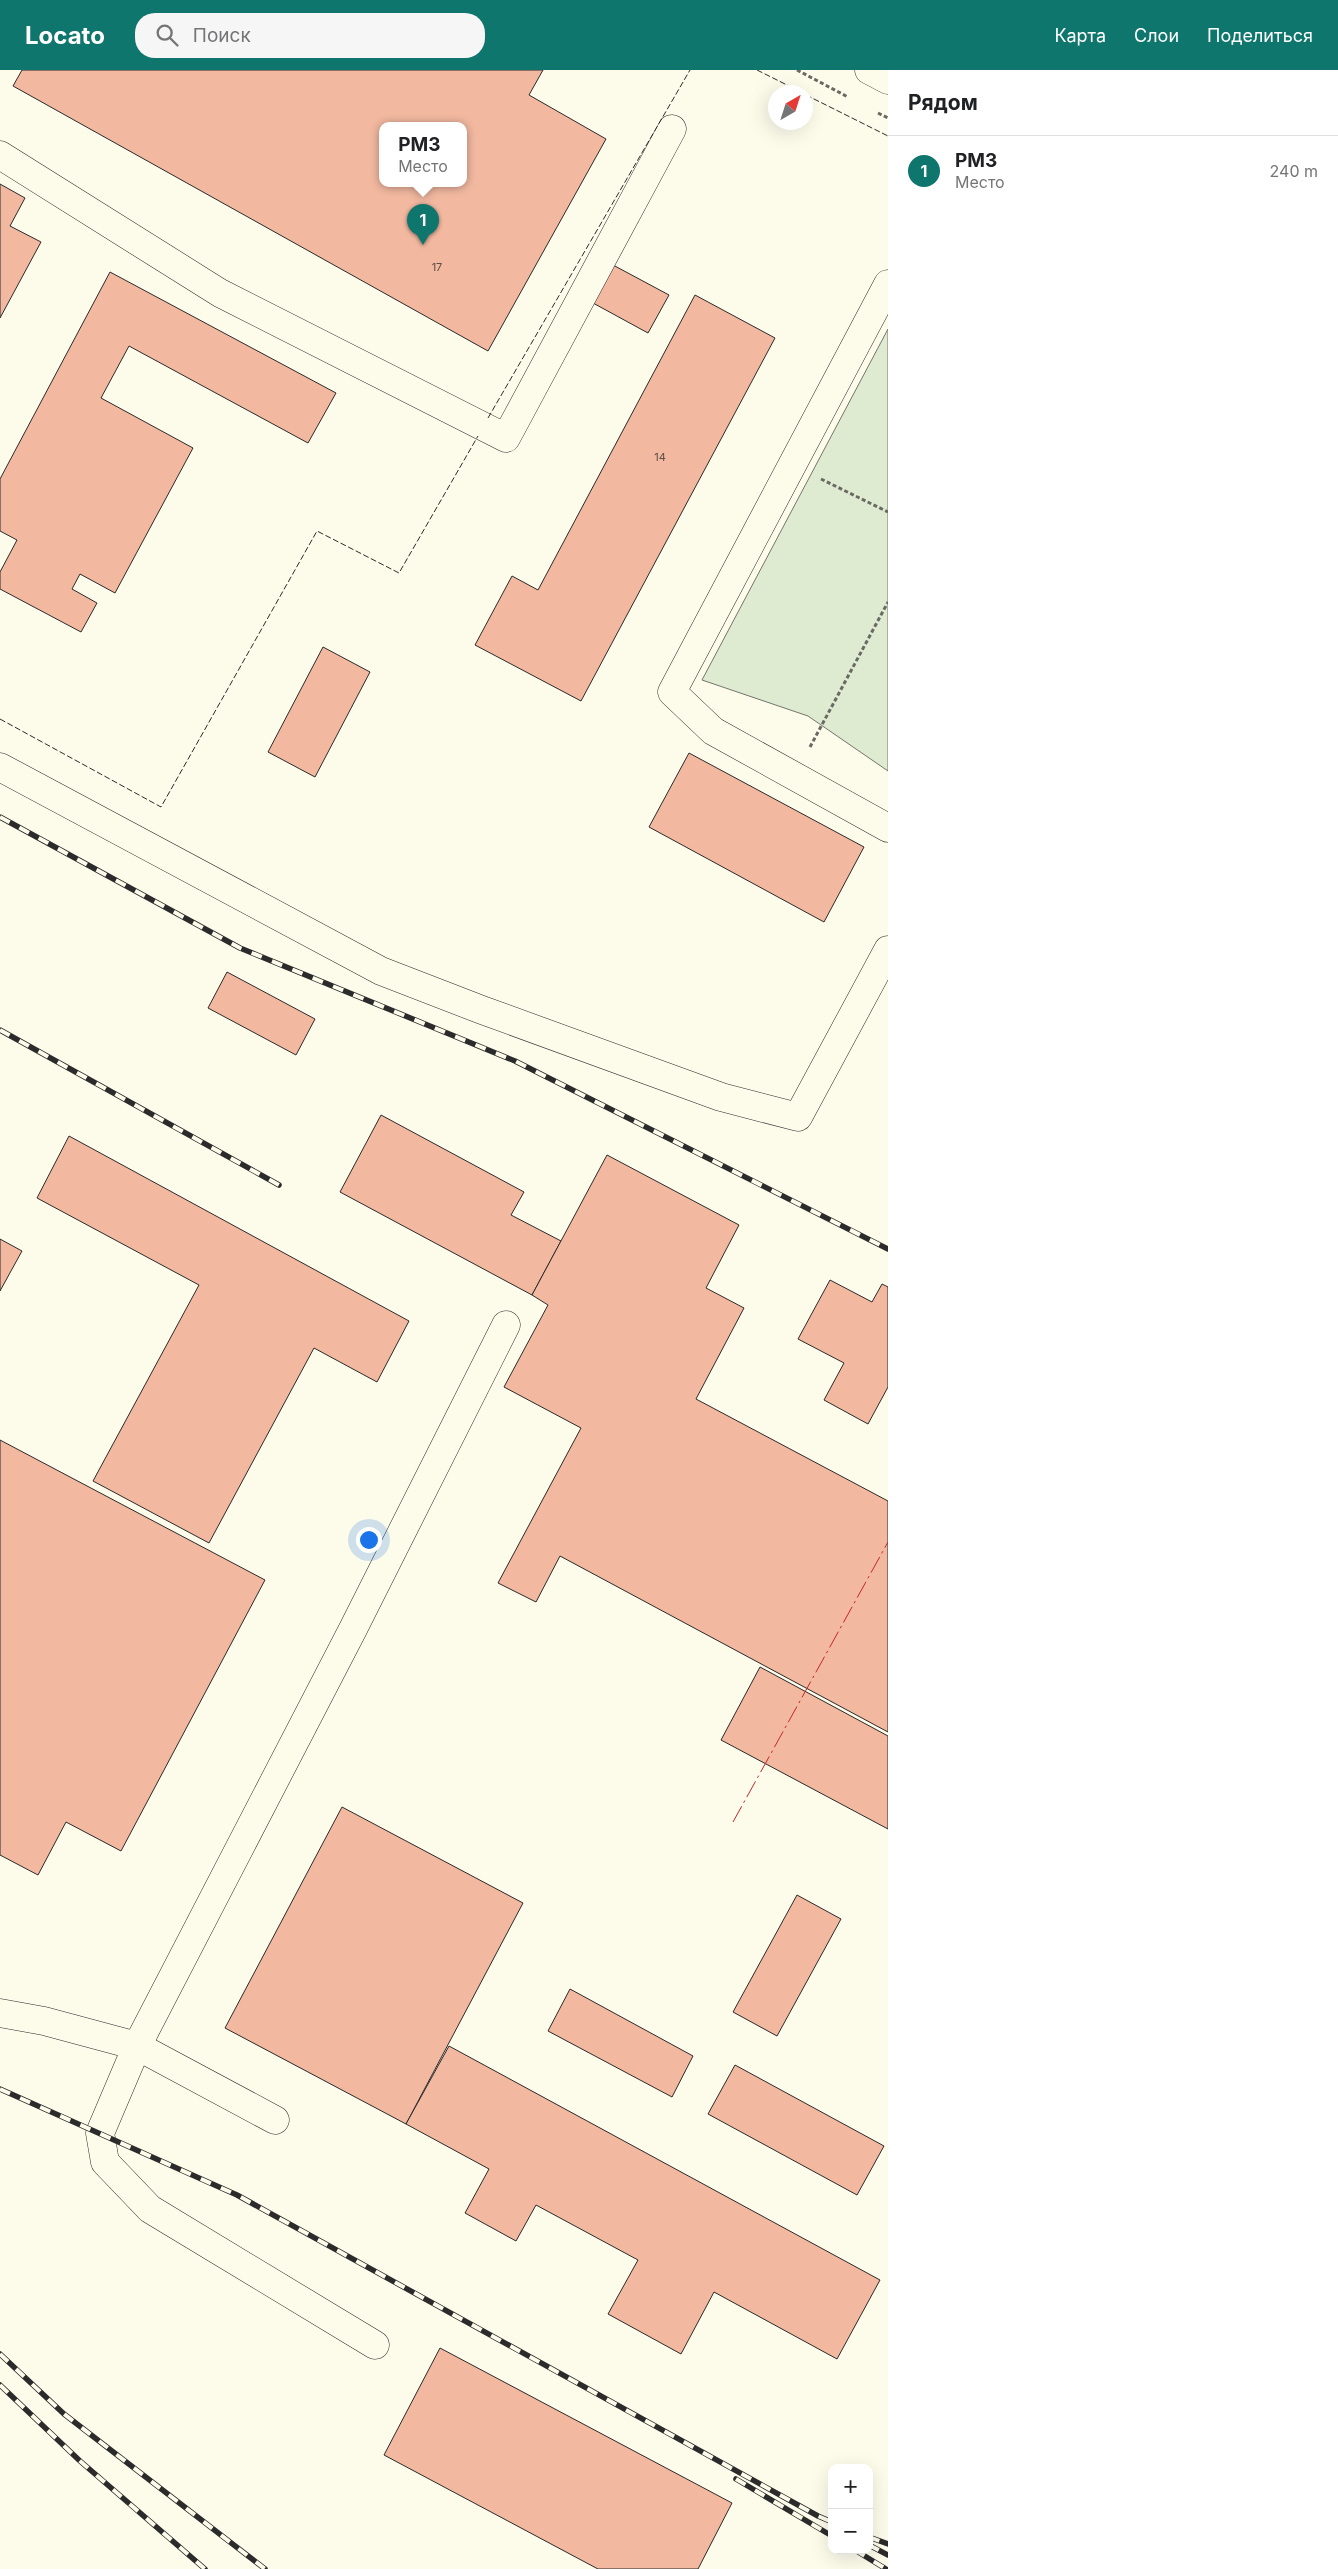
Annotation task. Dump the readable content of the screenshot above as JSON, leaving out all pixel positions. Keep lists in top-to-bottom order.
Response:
{
  "house_numbers": ["17", "14"],
  "north": "top right",
  "page": {
    "header": "Locato",
    "search": "Поиск",
    "nav": ["Карта", "Слои", "Поделиться"],
    "heading": "Рядом",
    "popup": ["РМЗ", "Место"],
    "list": [
      {
        "mark": "1",
        "name": "РМЗ",
        "note": "Место",
        "value": "240 m"
      }
    ],
    "pins": "1",
    "map_buttons": ["+", "−"]
  }
}
